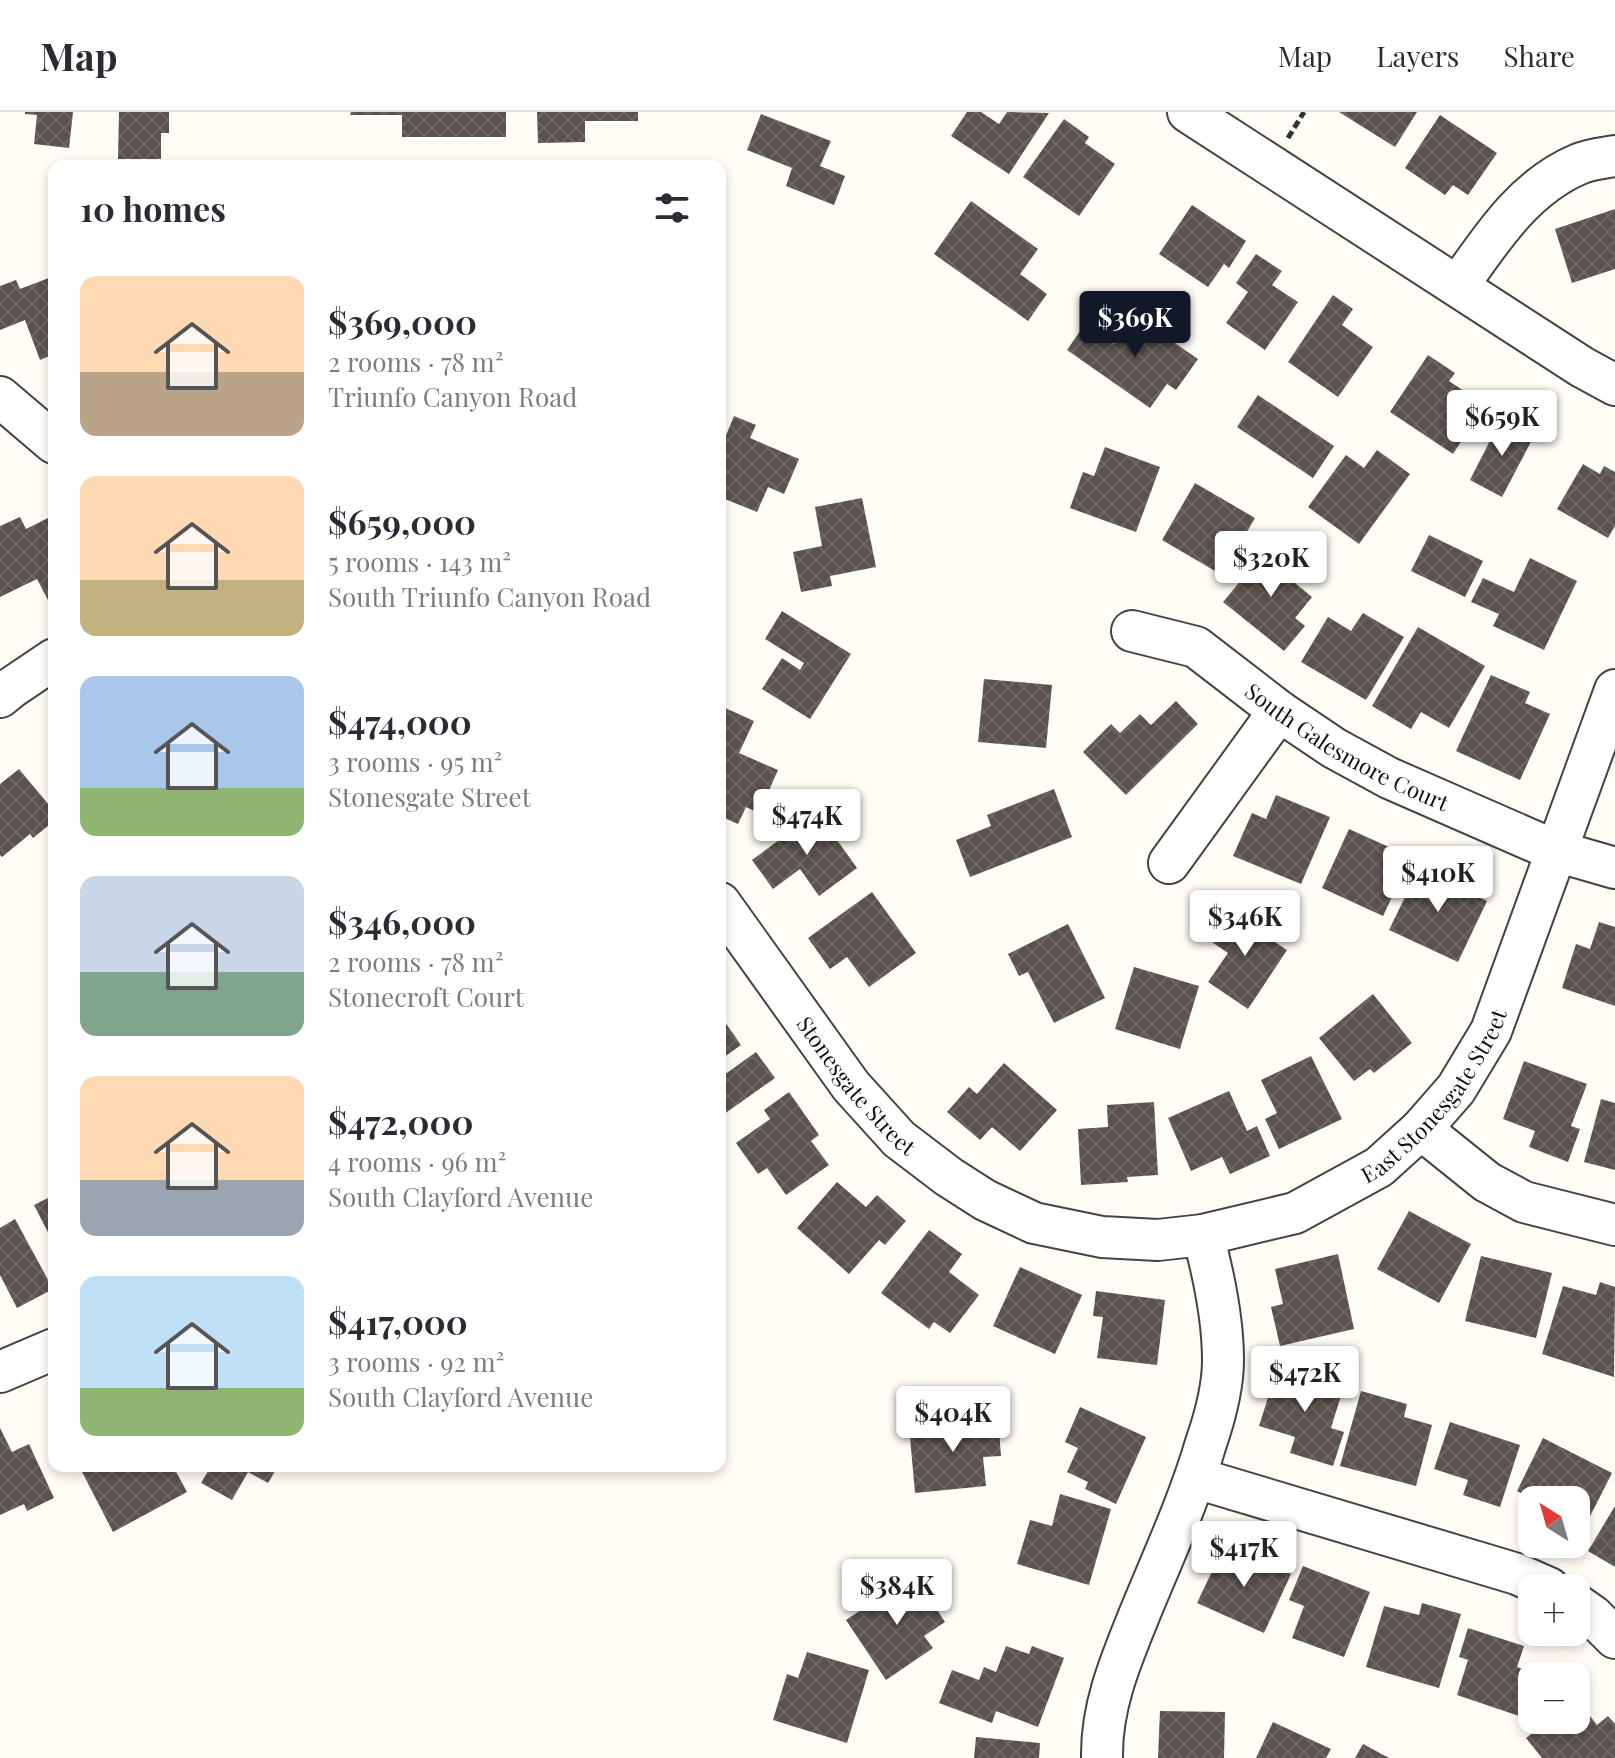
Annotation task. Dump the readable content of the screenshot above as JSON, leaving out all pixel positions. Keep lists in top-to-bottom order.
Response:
{
  "streets": {
    "street": ["South Galesmore Court", "Stonesgate Street", "East Stonesgate Street"]
  },
  "crossings": [
    ["South Galesmore Court", "East Stonesgate Street"],
    ["Stonesgate Street", "East Stonesgate Street"]
  ],
  "north": "top left",
  "page": {
    "header": "Map",
    "nav": ["Map", "Layers", "Share"],
    "heading": "10 homes",
    "list": [
      {
        "name": "$369,000",
        "note": "2 rooms · 78 m² · Triunfo Canyon Road"
      },
      {
        "name": "$659,000",
        "note": "5 rooms · 143 m² · South Triunfo Canyon Road"
      },
      {
        "name": "$474,000",
        "note": "3 rooms · 95 m² · Stonesgate Street"
      },
      {
        "name": "$346,000",
        "note": "2 rooms · 78 m² · Stonecroft Court"
      },
      {
        "name": "$472,000",
        "note": "4 rooms · 96 m² · South Clayford Avenue"
      },
      {
        "name": "$417,000",
        "note": "3 rooms · 92 m² · South Clayford Avenue"
      }
    ],
    "price": [
      "$369K",
      "$659K",
      "$320K",
      "$474K",
      "$410K",
      "$346K",
      "$472K",
      "$404K",
      "$417K",
      "$384K"
    ],
    "map_buttons": ["+", "−"]
  }
}
